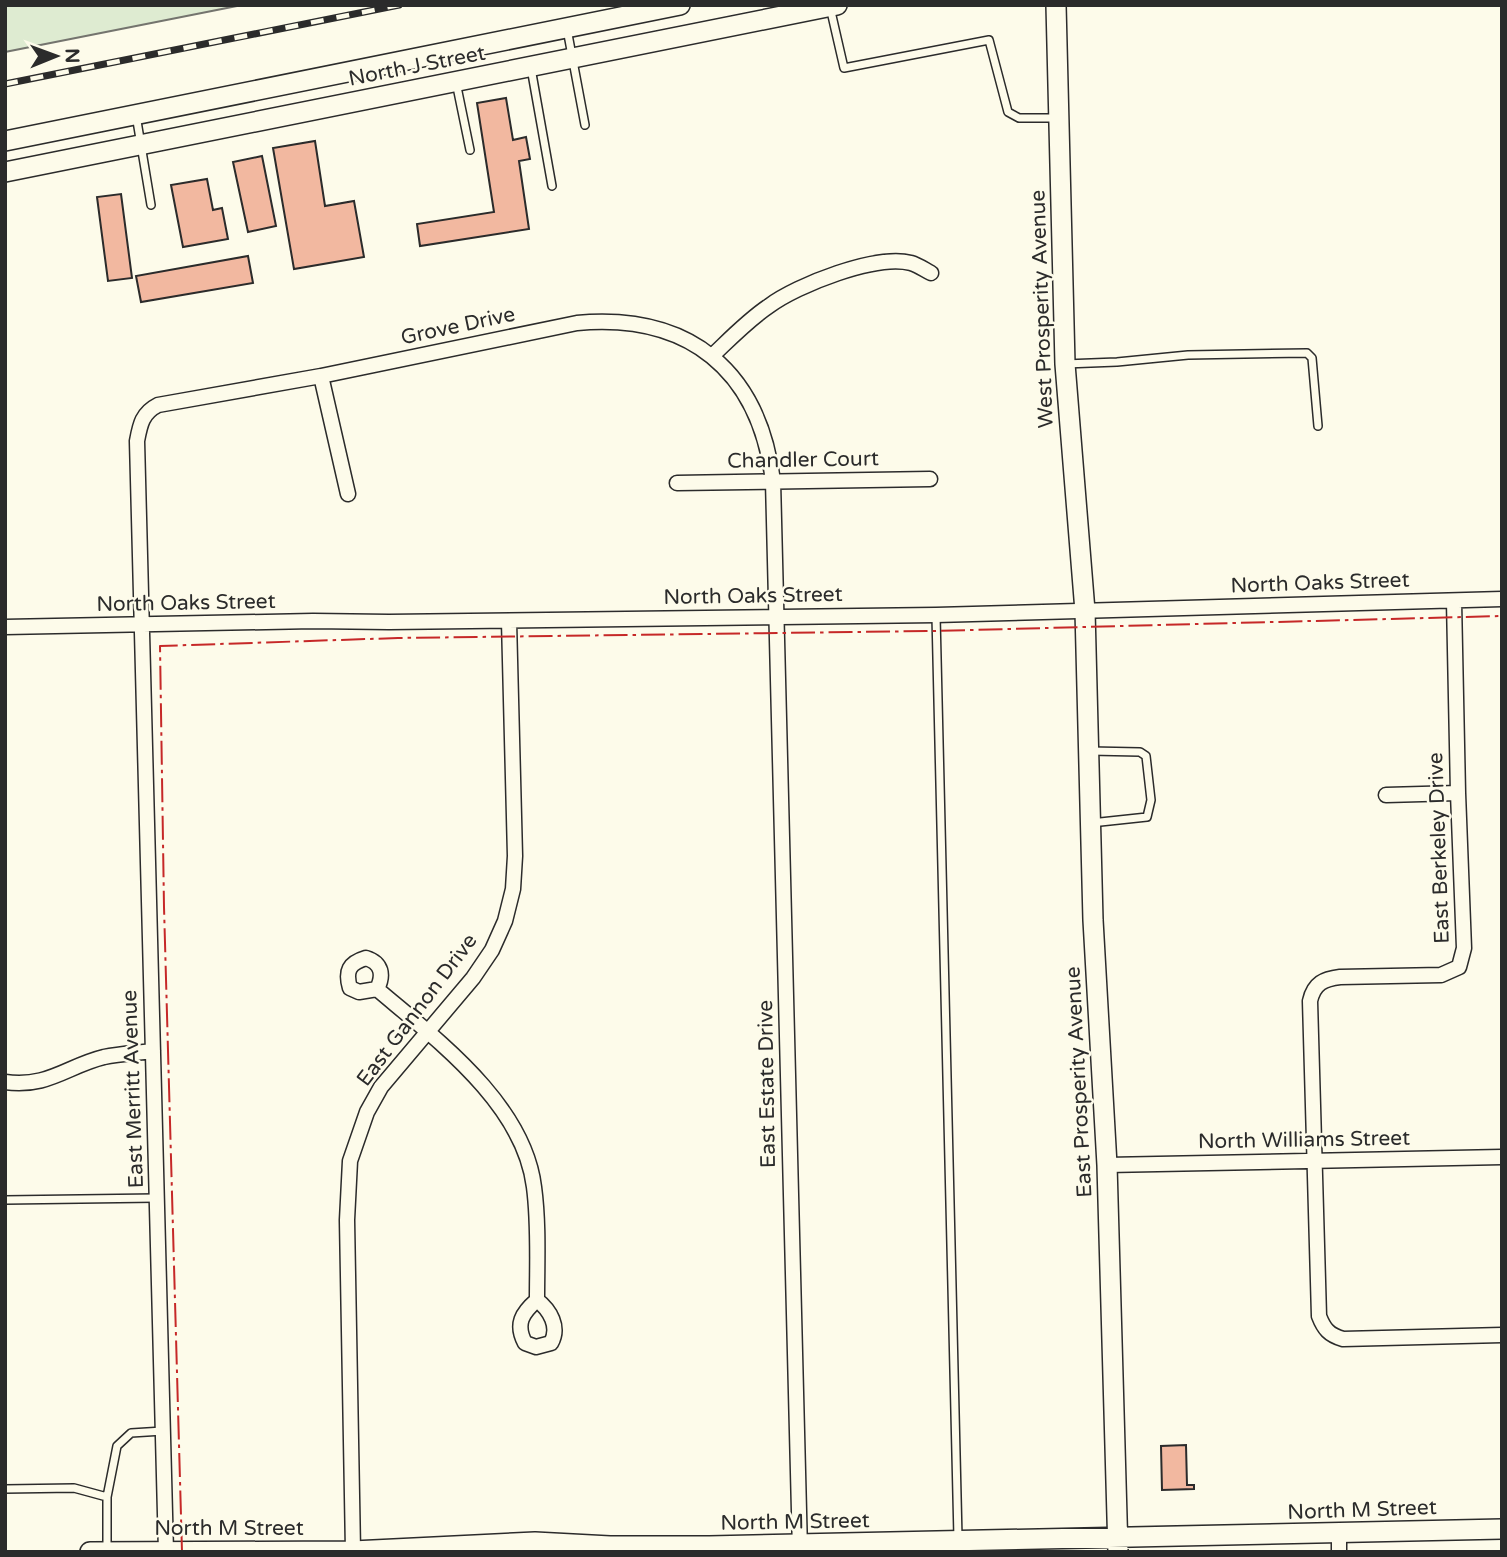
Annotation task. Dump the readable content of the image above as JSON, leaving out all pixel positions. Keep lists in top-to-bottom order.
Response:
{
  "streets": {
    "main road": [
      "North J Street",
      "West Prosperity Avenue",
      "East Prosperity Avenue",
      "North M Street"
    ],
    "street": [
      "Grove Drive",
      "Chandler Court",
      "North Oaks Street",
      "East Berkeley Drive",
      "East Gannon Drive",
      "East Estate Drive",
      "East Merritt Avenue",
      "North Williams Street"
    ]
  },
  "crossings": [
    ["West Prosperity Avenue", "North Oaks Street"],
    ["West Prosperity Avenue", "East Prosperity Avenue"],
    ["Grove Drive", "Chandler Court"],
    ["Grove Drive", "North Oaks Street"],
    ["Grove Drive", "East Estate Drive"],
    ["Grove Drive", "East Merritt Avenue"],
    ["North Oaks Street", "East Berkeley Drive"],
    ["North Oaks Street", "East Gannon Drive"],
    ["North Oaks Street", "East Prosperity Avenue"],
    ["North Oaks Street", "East Estate Drive"],
    ["North Oaks Street", "East Merritt Avenue"],
    ["East Berkeley Drive", "North Williams Street"],
    ["East Gannon Drive", "North M Street"],
    ["East Prosperity Avenue", "North Williams Street"],
    ["East Prosperity Avenue", "North M Street"],
    ["East Estate Drive", "North M Street"],
    ["East Merritt Avenue", "North M Street"]
  ],
  "north": "right"
}
